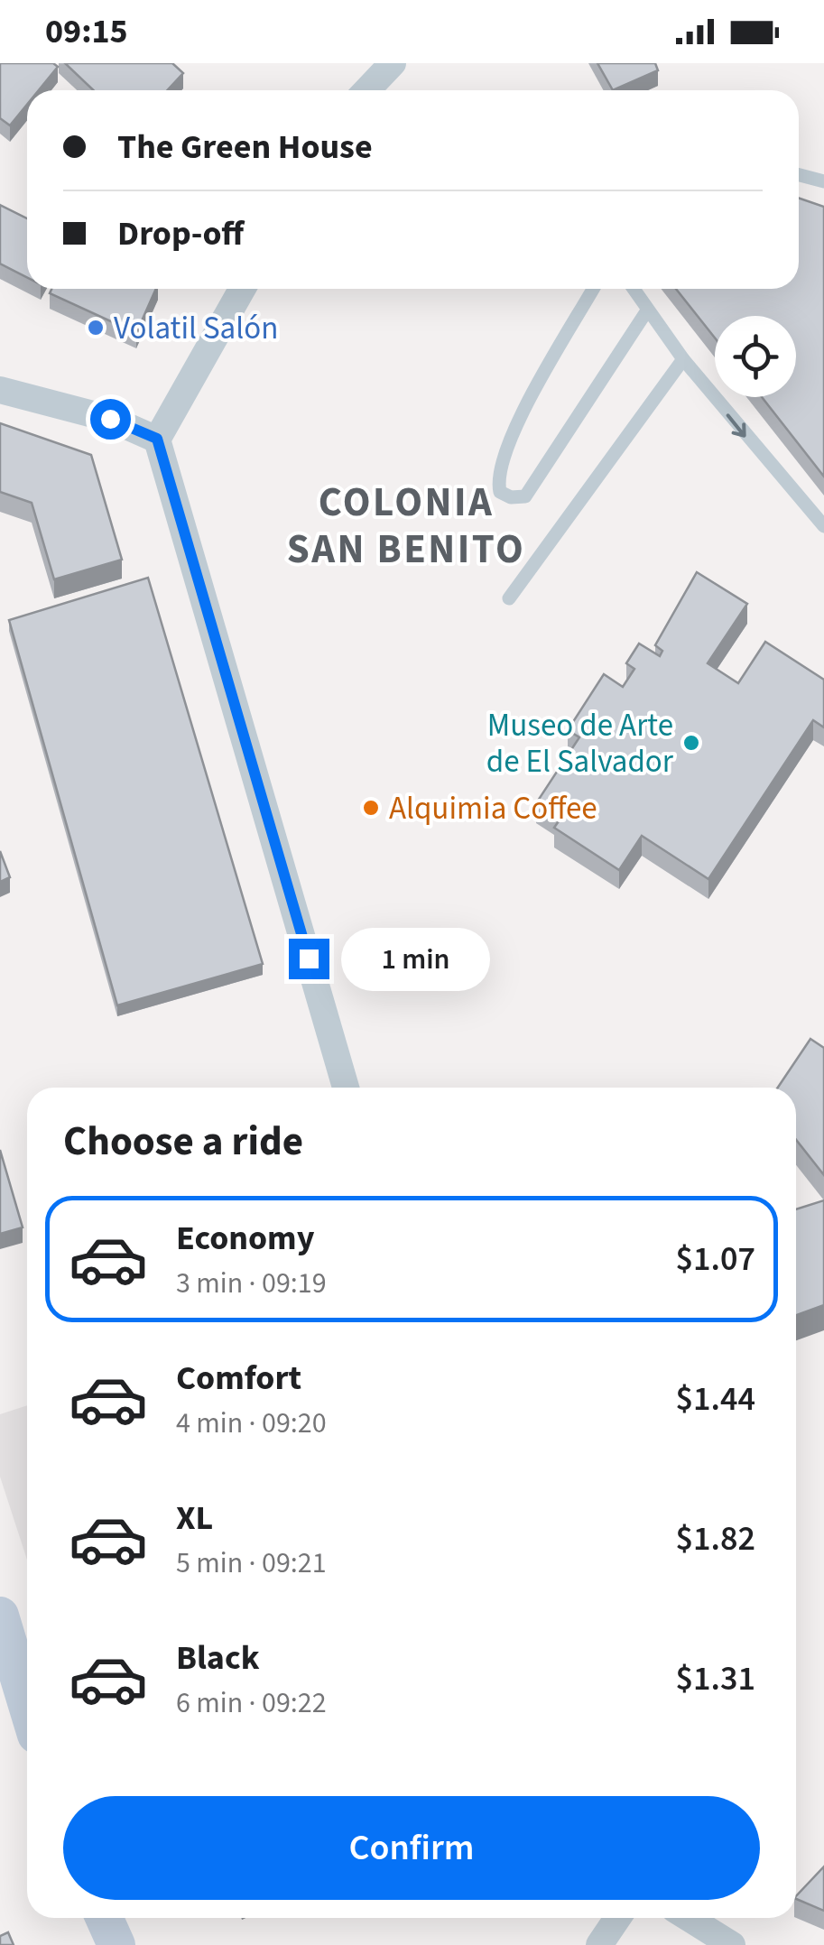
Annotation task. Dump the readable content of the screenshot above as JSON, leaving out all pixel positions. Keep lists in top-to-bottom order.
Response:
{
  "districts": ["COLONIA SAN BENITO"],
  "places": ["Volatil Salón", "Museo de Arte de El Salvador", "Alquimia Coffee"],
  "page": {
    "status": "09:15",
    "banner": ["The Green House", "Drop-off"],
    "bubble": "1 min",
    "heading": "Choose a ride",
    "list": [
      {
        "name": "Economy",
        "note": "3 min · 09:19",
        "value": "$1.07"
      },
      {
        "name": "Comfort",
        "note": "4 min · 09:20",
        "value": "$1.44"
      },
      {
        "name": "XL",
        "note": "5 min · 09:21",
        "value": "$1.82"
      },
      {
        "name": "Black",
        "note": "6 min · 09:22",
        "value": "$1.31"
      }
    ],
    "buttons": "Confirm"
  }
}
